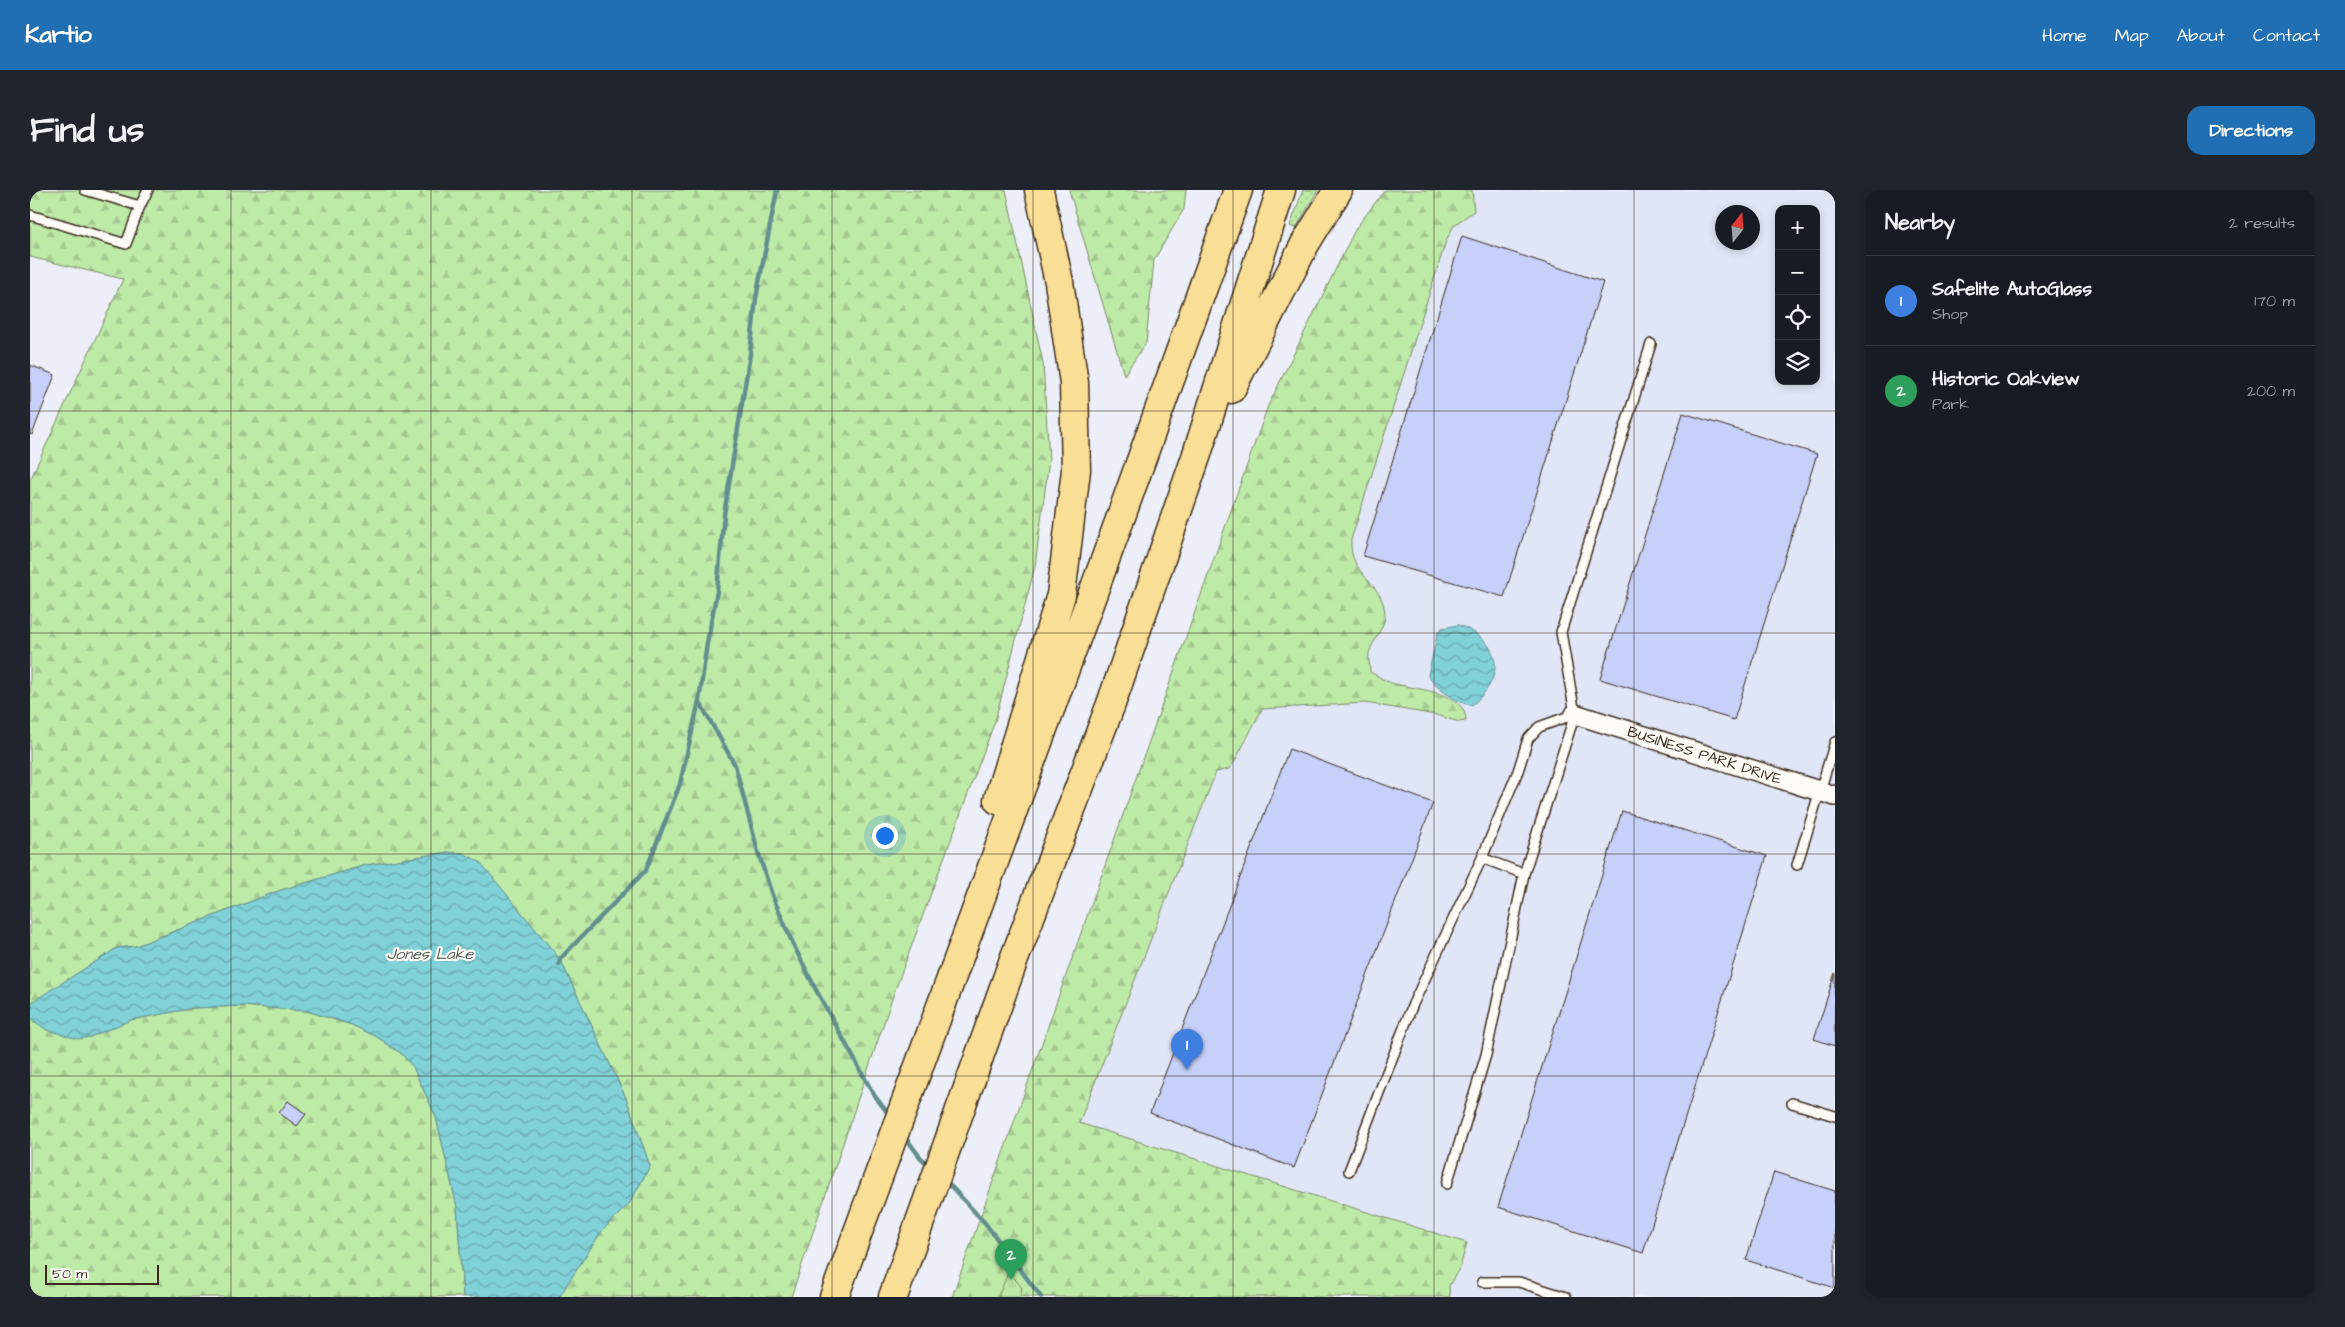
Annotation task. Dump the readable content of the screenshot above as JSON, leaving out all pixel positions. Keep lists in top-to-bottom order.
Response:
{
  "streets": {
    "street": ["BUSINESS PARK DRIVE"]
  },
  "water": ["Jones Lake"],
  "scale_bar": "50 m",
  "north": "top",
  "page": {
    "header": "Kartio",
    "nav": [
      "Home",
      "Map",
      "About",
      "Contact"
    ],
    "title": "Find us",
    "buttons": "Directions",
    "heading": ["Nearby", "2 results"],
    "map_buttons": ["+", "−"],
    "list": [
      {
        "mark": "1",
        "name": "Safelite AutoGlass",
        "note": "Shop",
        "value": "170 m"
      },
      {
        "mark": "2",
        "name": "Historic Oakview",
        "note": "Park",
        "value": "200 m"
      }
    ],
    "pins": ["1", "2"],
    "scale": "50 m"
  }
}
